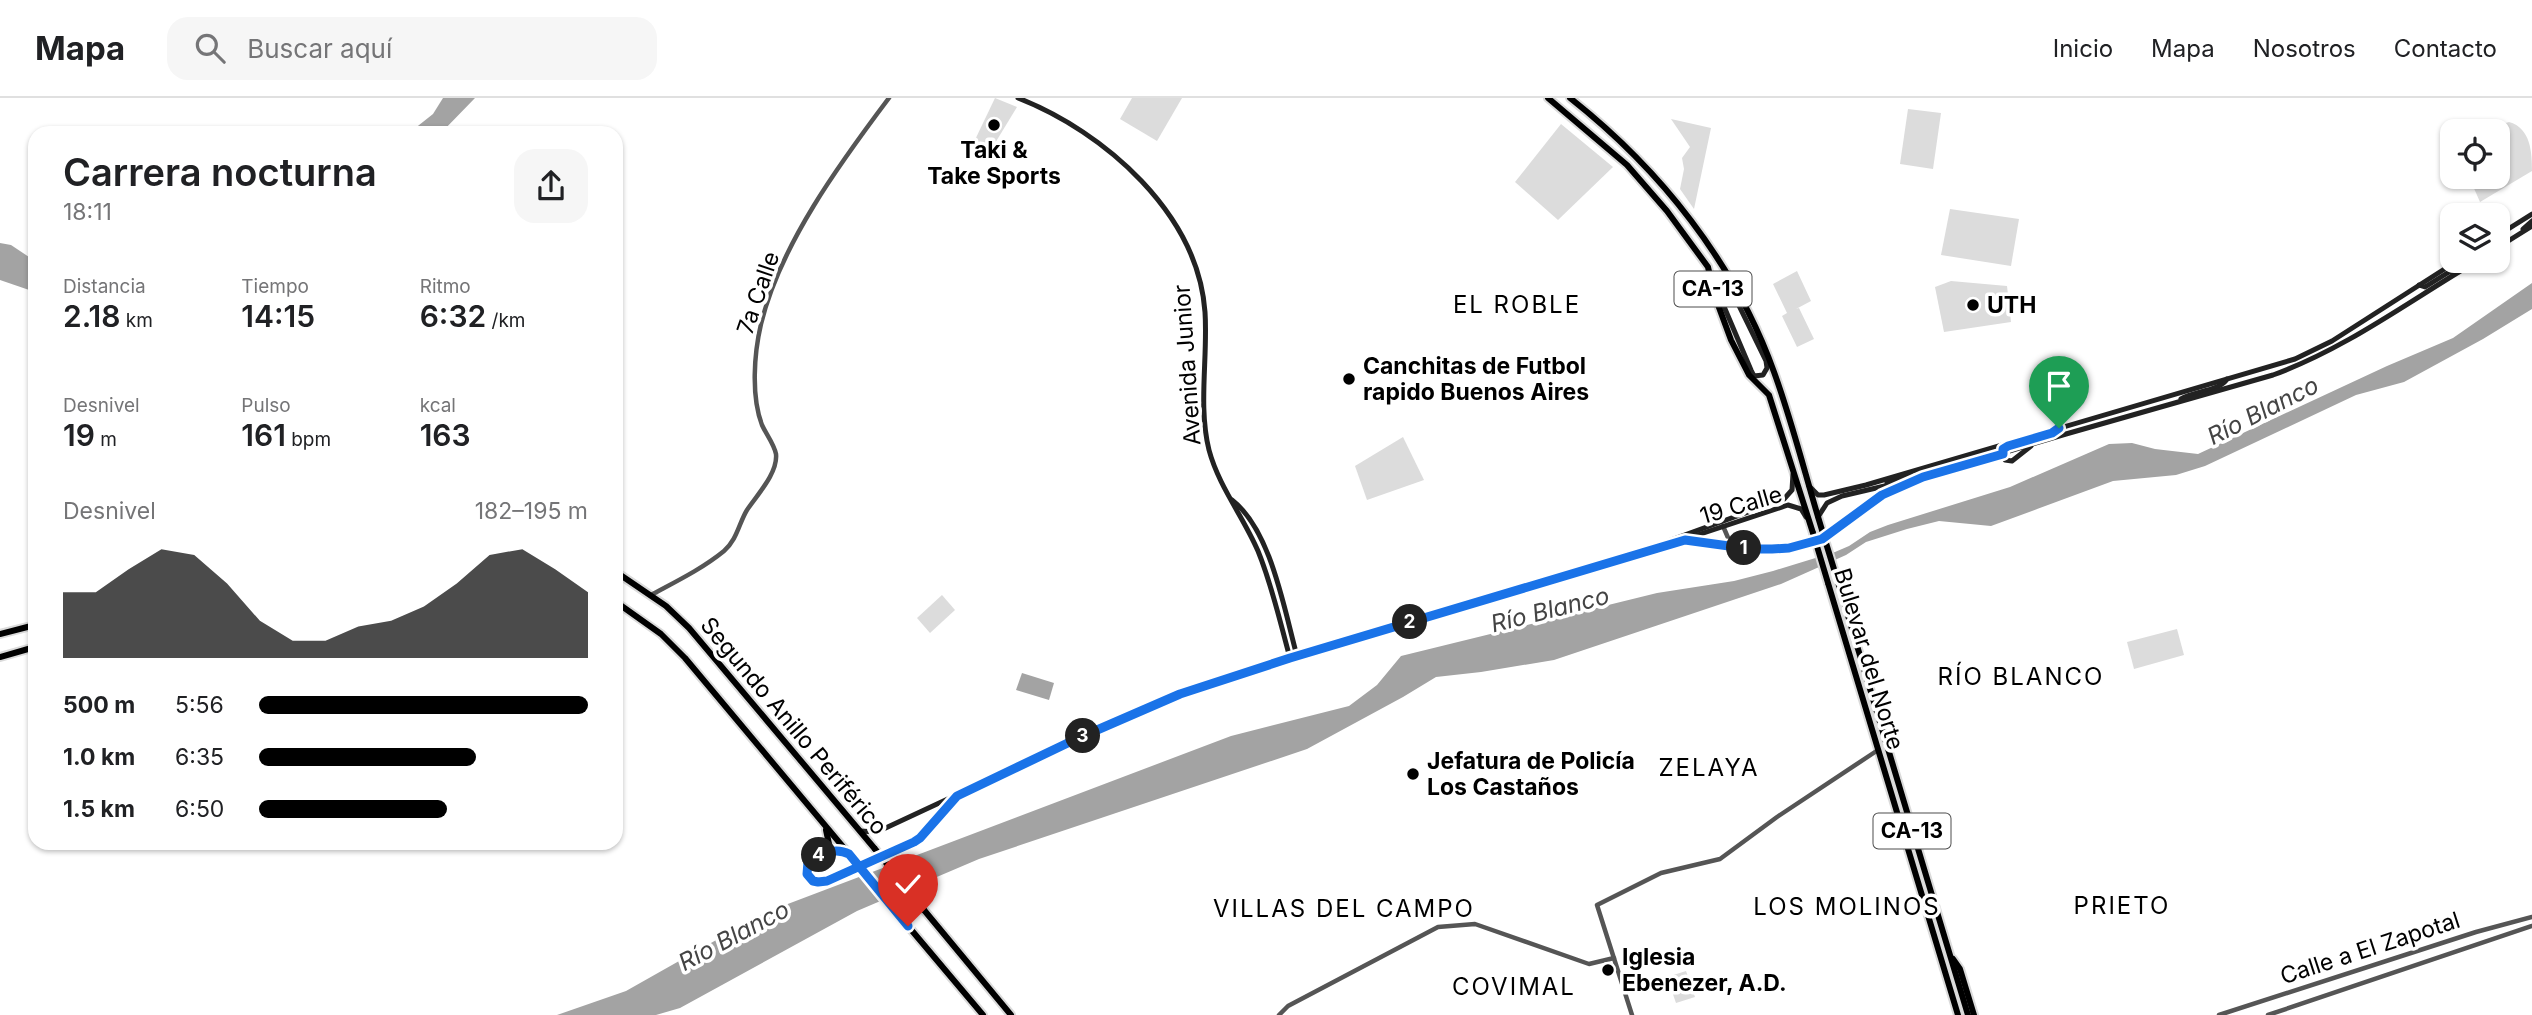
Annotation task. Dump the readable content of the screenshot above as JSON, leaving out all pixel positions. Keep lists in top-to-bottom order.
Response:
{
  "streets": {
    "main road": [
      "CA-13",
      "Avenida Junior",
      "19 Calle",
      "Bulevar del Norte",
      "Segundo Anillo Periférico"
    ],
    "street": ["7a Calle", "Calle a El Zapotal"]
  },
  "crossings": [
    ["7a Calle", "Segundo Anillo Periférico"],
    ["Avenida Junior", "19 Calle"],
    ["19 Calle", "Bulevar del Norte"],
    ["19 Calle", "Segundo Anillo Periférico"]
  ],
  "districts": [
    "EL ROBLE",
    "RÍO BLANCO",
    "ZELAYA",
    "PRIETO",
    "LOS MOLINOS",
    "VILLAS DEL CAMPO",
    "COVIMAL"
  ],
  "water": ["Río Blanco"],
  "places": [
    "Taki & Take Sports",
    "UTH",
    "Canchitas de Futbol rapido Buenos Aires",
    "Jefatura de Policía Los Castaños",
    "Iglesia Ebenezer, A.D."
  ],
  "page": {
    "header": "Mapa",
    "search": "Buscar aquí",
    "nav": [
      "Inicio",
      "Mapa",
      "Nosotros",
      "Contacto"
    ],
    "heading": ["Carrera nocturna", "18:11"],
    "stats": [
      ["Distancia", "2.18 km"],
      ["Tiempo", "14:15"],
      ["Ritmo", "6:32 /km"],
      ["Desnivel", "19 m"],
      ["Pulso", "161 bpm"],
      ["kcal", "163"]
    ],
    "chart": ["Desnivel", "182–195 m"],
    "pins": [
      "1",
      "2",
      "3",
      "4"
    ],
    "list": [
      {
        "name": "500 m",
        "note": "5:56"
      },
      {
        "name": "1.0 km",
        "note": "6:35"
      },
      {
        "name": "1.5 km",
        "note": "6:50"
      }
    ]
  }
}
